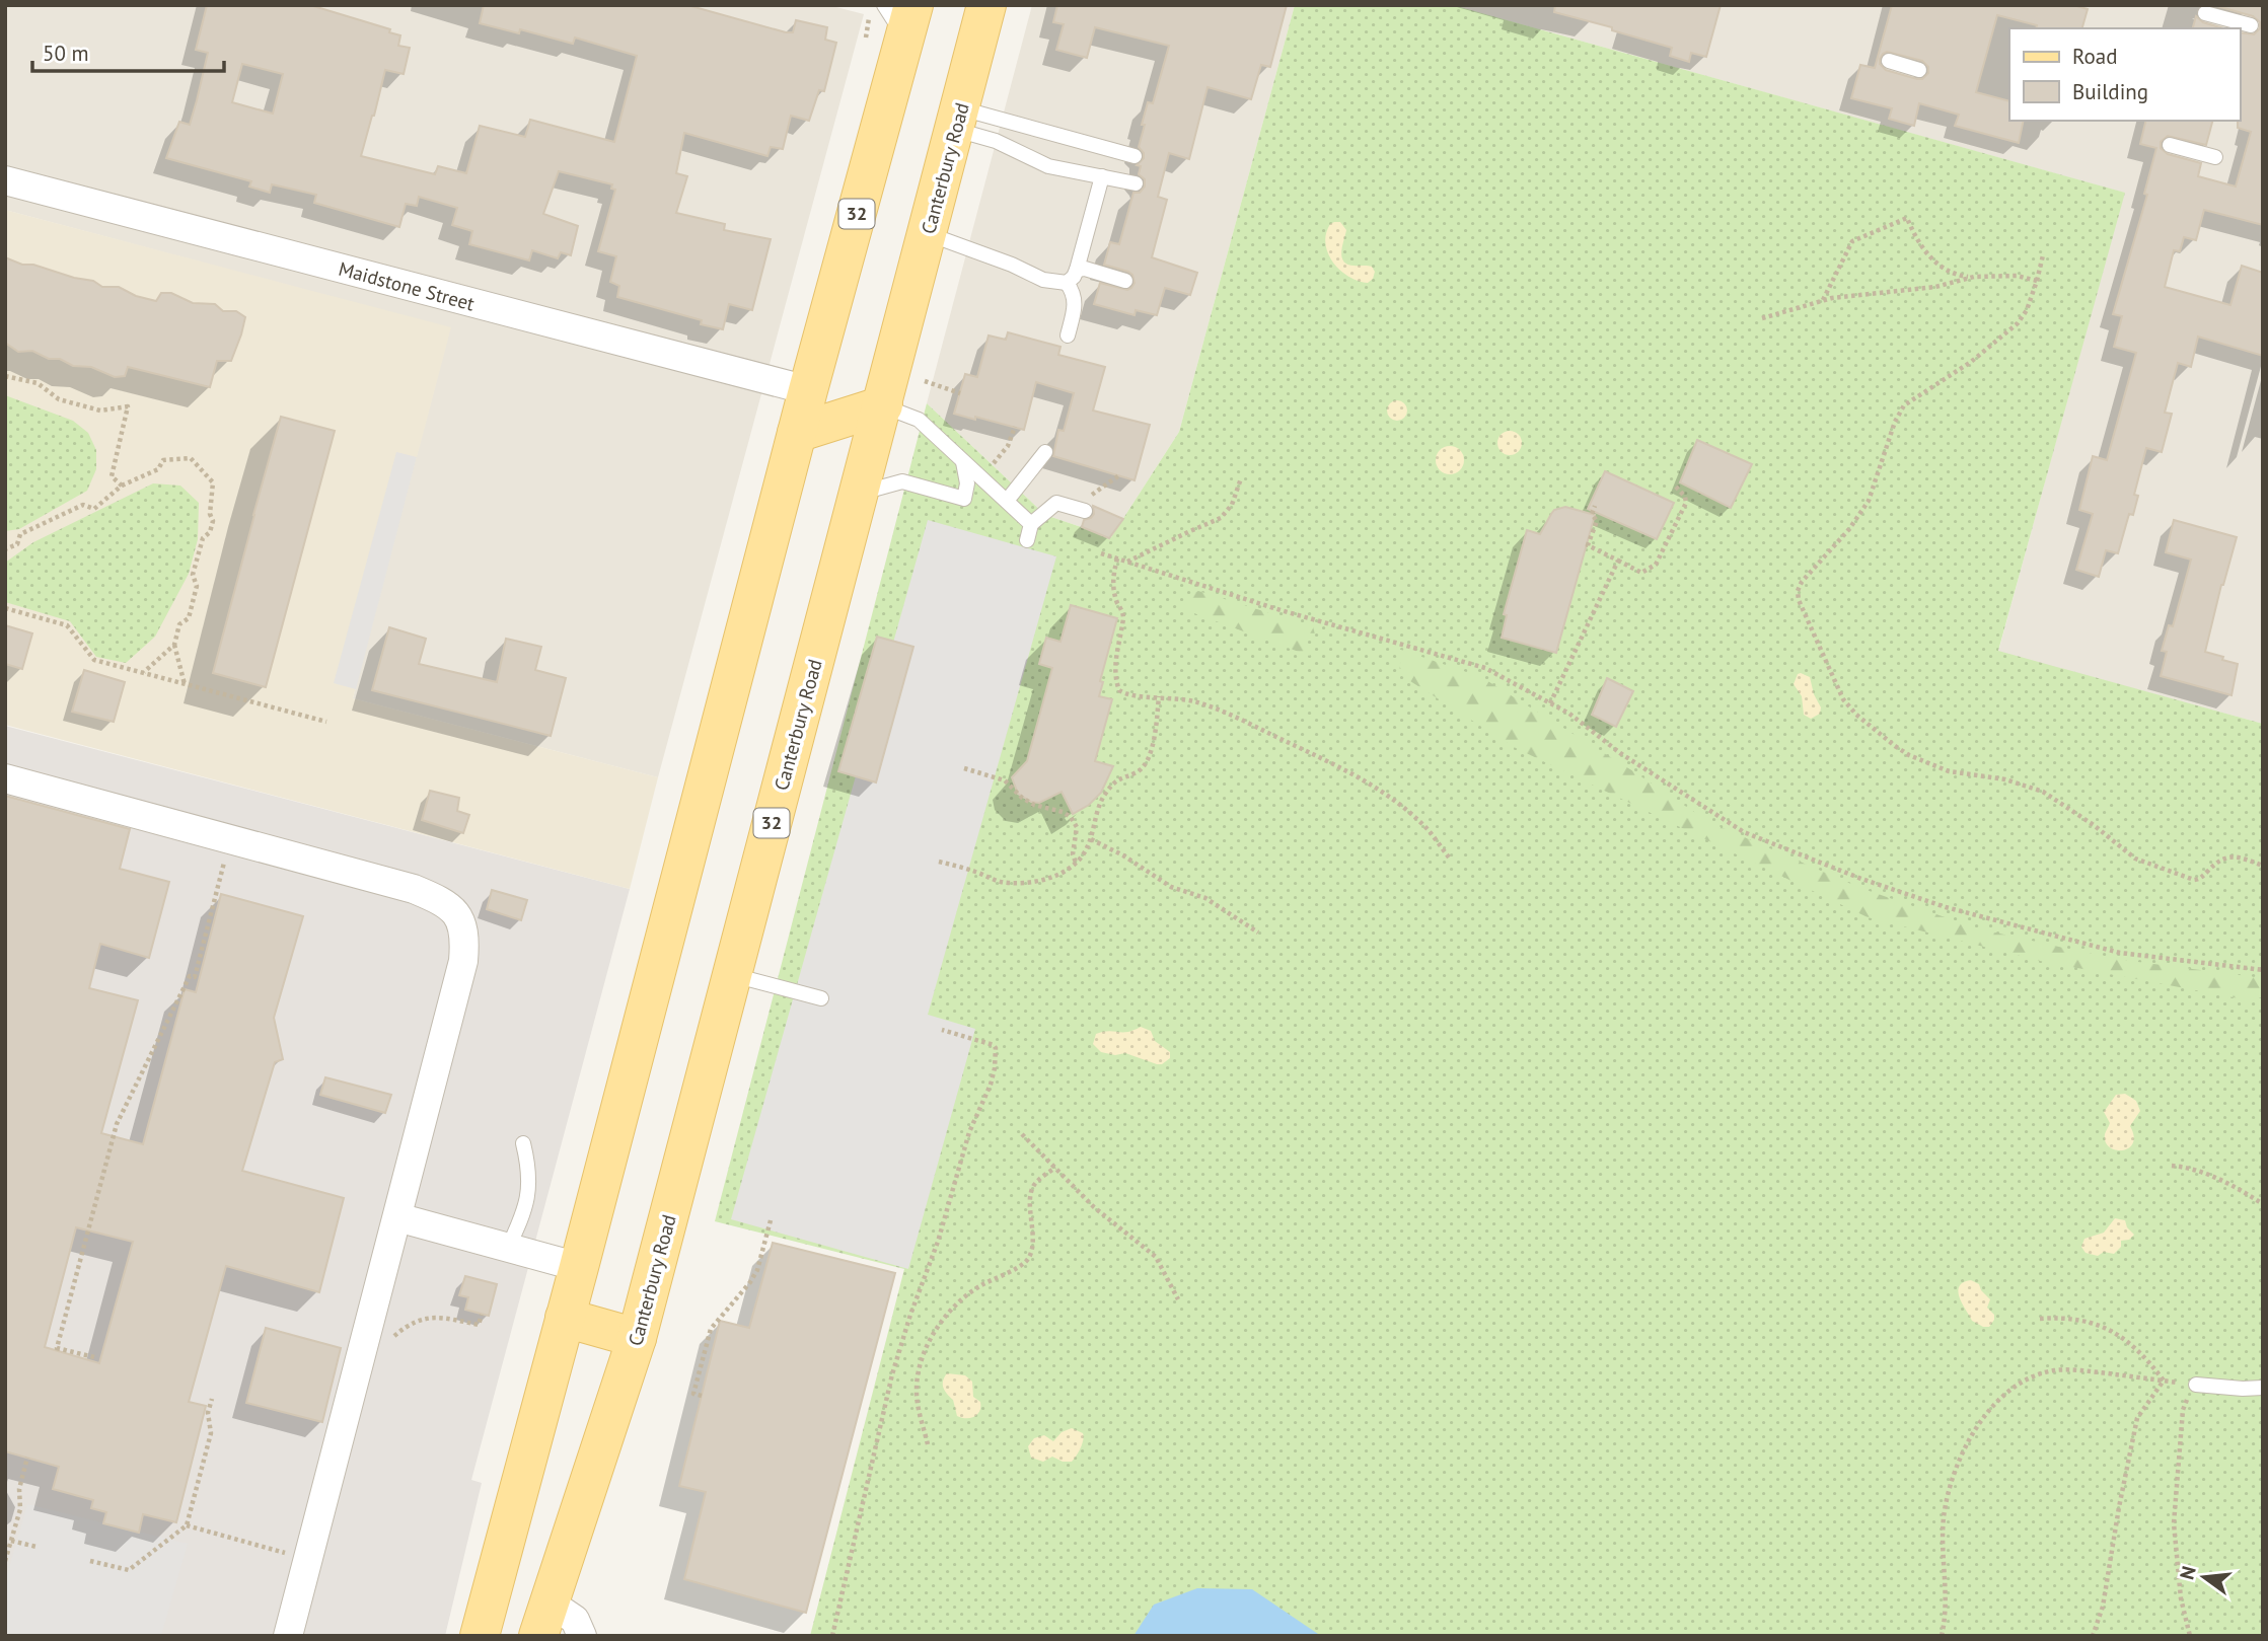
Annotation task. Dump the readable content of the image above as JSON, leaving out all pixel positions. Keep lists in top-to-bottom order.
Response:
{
  "streets": {
    "main road": ["Canterbury Road", "32"],
    "street": ["Maidstone Street"]
  },
  "crossings": [
    ["32", "Maidstone Street"]
  ],
  "legend": ["Road", "Building"],
  "scale_bar": "50 m",
  "north": "left"
}
